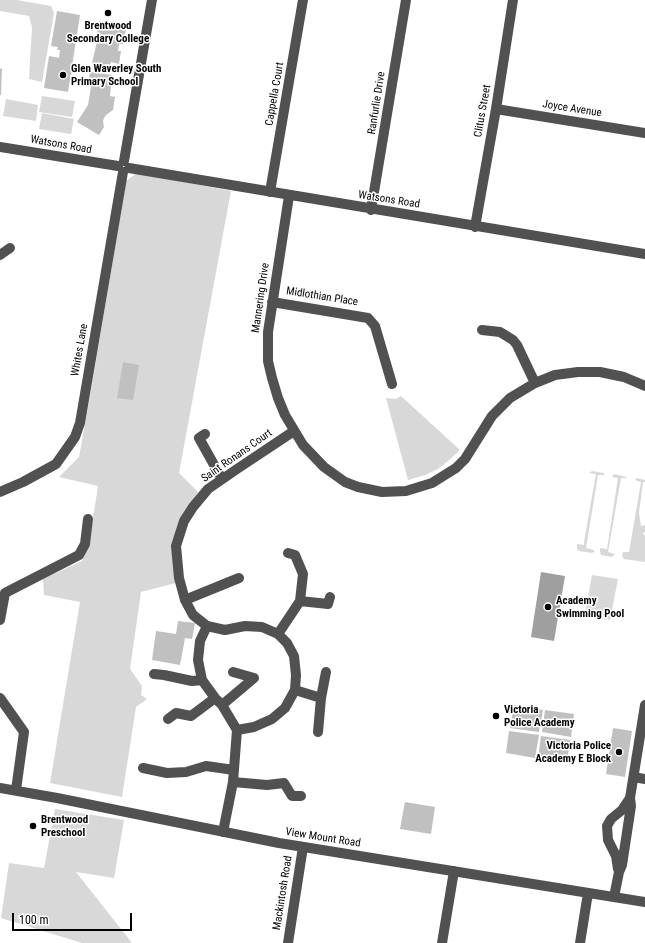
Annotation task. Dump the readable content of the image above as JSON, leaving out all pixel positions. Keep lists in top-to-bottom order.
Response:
{
  "streets": {
    "street": [
      "Cappella Court",
      "Ranfurlie Drive",
      "Joyce Avenue",
      "Clitus Street",
      "Watsons Road",
      "Midlothian Place",
      "Mannering Drive",
      "Whites Lane",
      "Saint Ronans Court",
      "View Mount Road",
      "Mackintosh Road"
    ]
  },
  "crossings": [
    ["Cappella Court", "Watsons Road"],
    ["Ranfurlie Drive", "Watsons Road"],
    ["Joyce Avenue", "Clitus Street"],
    ["Clitus Street", "Watsons Road"],
    ["Watsons Road", "Mannering Drive"],
    ["Watsons Road", "Whites Lane"],
    ["Midlothian Place", "Mannering Drive"],
    ["Mannering Drive", "Saint Ronans Court"],
    ["View Mount Road", "Mackintosh Road"]
  ],
  "places": [
    "Brentwood Secondary College",
    "Glen Waverley South Primary School",
    "Academy Swimming Pool",
    "Victoria Police Academy",
    "Victoria Police Academy E Block",
    "Brentwood Preschool"
  ],
  "scale_bar": "100 m"
}
